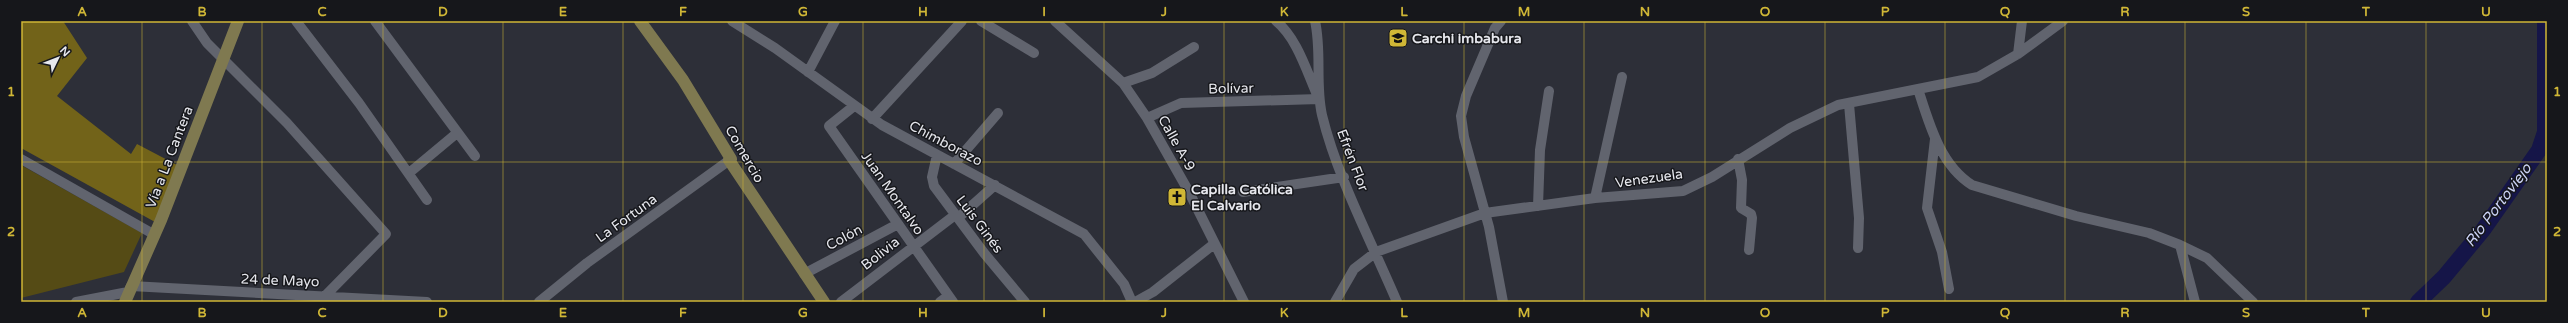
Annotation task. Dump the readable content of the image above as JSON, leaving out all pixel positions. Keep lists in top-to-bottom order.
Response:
{
  "streets": {
    "street": [
      "Bolívar",
      "Chimborazo",
      "Calle A-9",
      "Comercio",
      "Vía a La Cantera",
      "Efrén Flor",
      "Venezuela",
      "Juan Montalvo",
      "La Fortuna",
      "Luis Ginés",
      "Colón",
      "Bolivia",
      "24 de Mayo"
    ]
  },
  "crossings": [
    ["Bolívar", "Calle A-9"],
    ["Bolívar", "Efrén Flor"],
    ["Chimborazo", "Juan Montalvo"],
    ["Chimborazo", "Luis Ginés"],
    ["Chimborazo", "Bolivia"],
    ["Comercio", "La Fortuna"],
    ["Comercio", "Colón"],
    ["Vía a La Cantera", "24 de Mayo"],
    ["Efrén Flor", "Venezuela"],
    ["Juan Montalvo", "Colón"],
    ["Juan Montalvo", "Bolivia"],
    ["Luis Ginés", "Bolivia"]
  ],
  "water": ["Río Portoviejo"],
  "places": {
    "school or university": ["Carchi imbabura"],
    "church": ["Capilla Católica El Calvario"]
  },
  "north": "top right",
  "grid": {
    "columns": [
      "A",
      "B",
      "C",
      "D",
      "E",
      "F",
      "G",
      "H",
      "I",
      "J",
      "K",
      "L",
      "M",
      "N",
      "O",
      "P",
      "Q",
      "R",
      "S",
      "T",
      "U"
    ],
    "rows": ["1", "2"]
  }
}
